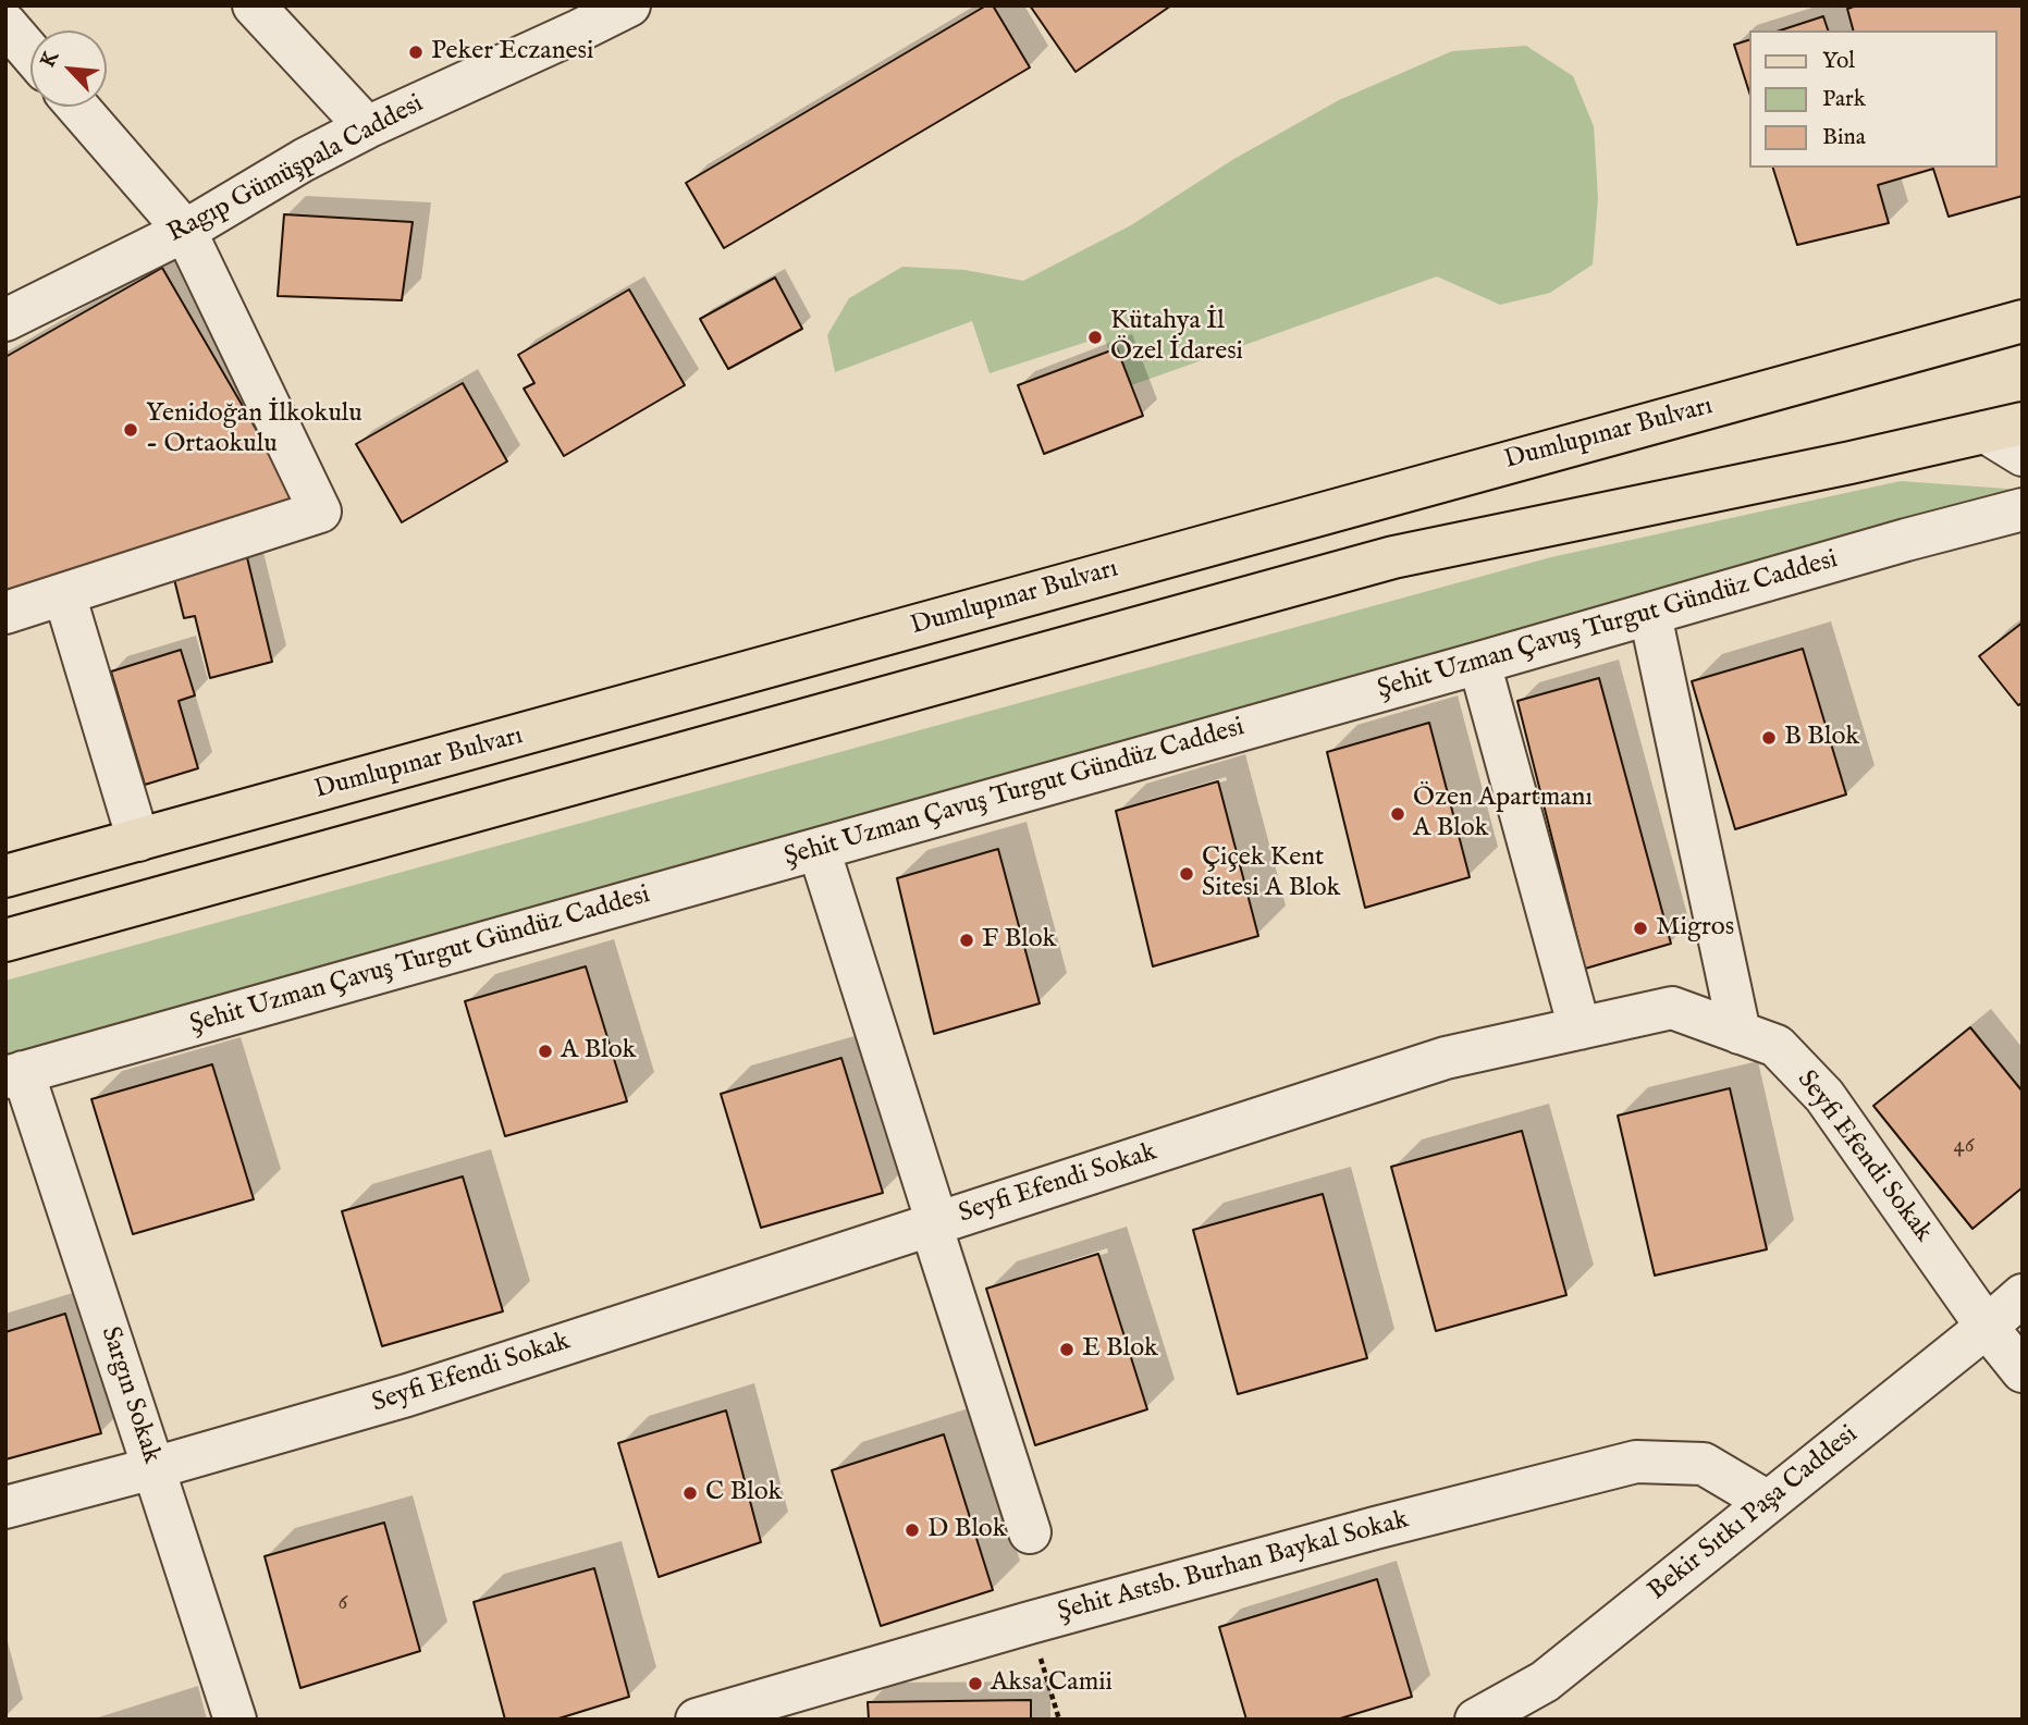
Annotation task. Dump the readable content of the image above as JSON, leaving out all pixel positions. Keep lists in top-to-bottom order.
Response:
{
  "streets": {
    "main road": ["Dumlupınar Bulvarı"],
    "street": [
      "Ragıp Gümüşpala Caddesi",
      "Şehit Uzman Çavuş Turgut Gündüz Caddesi",
      "Seyfi Efendi Sokak",
      "Sargın Sokak",
      "Bekir Sıtkı Paşa Caddesi",
      "Şehit Astsb. Burhan Baykal Sokak"
    ]
  },
  "crossings": [
    ["Şehit Uzman Çavuş Turgut Gündüz Caddesi", "Sargın Sokak"],
    ["Seyfi Efendi Sokak", "Sargın Sokak"],
    ["Seyfi Efendi Sokak", "Bekir Sıtkı Paşa Caddesi"],
    ["Bekir Sıtkı Paşa Caddesi", "Şehit Astsb. Burhan Baykal Sokak"]
  ],
  "places": [
    "Peker Eczanesi",
    "Kütahya İl Özel İdaresi",
    "Yenidoğan İlkokulu - Ortaokulu",
    "B Blok",
    "Özen Apartmanı A Blok",
    "Çiçek Kent Sitesi A Blok",
    "Migros",
    "F Blok",
    "A Blok",
    "E Blok",
    "C Blok",
    "D Blok",
    "Aksa Camii"
  ],
  "house_numbers": ["46", "6"],
  "legend": ["Yol", "Park", "Bina"],
  "north": "top left"
}
